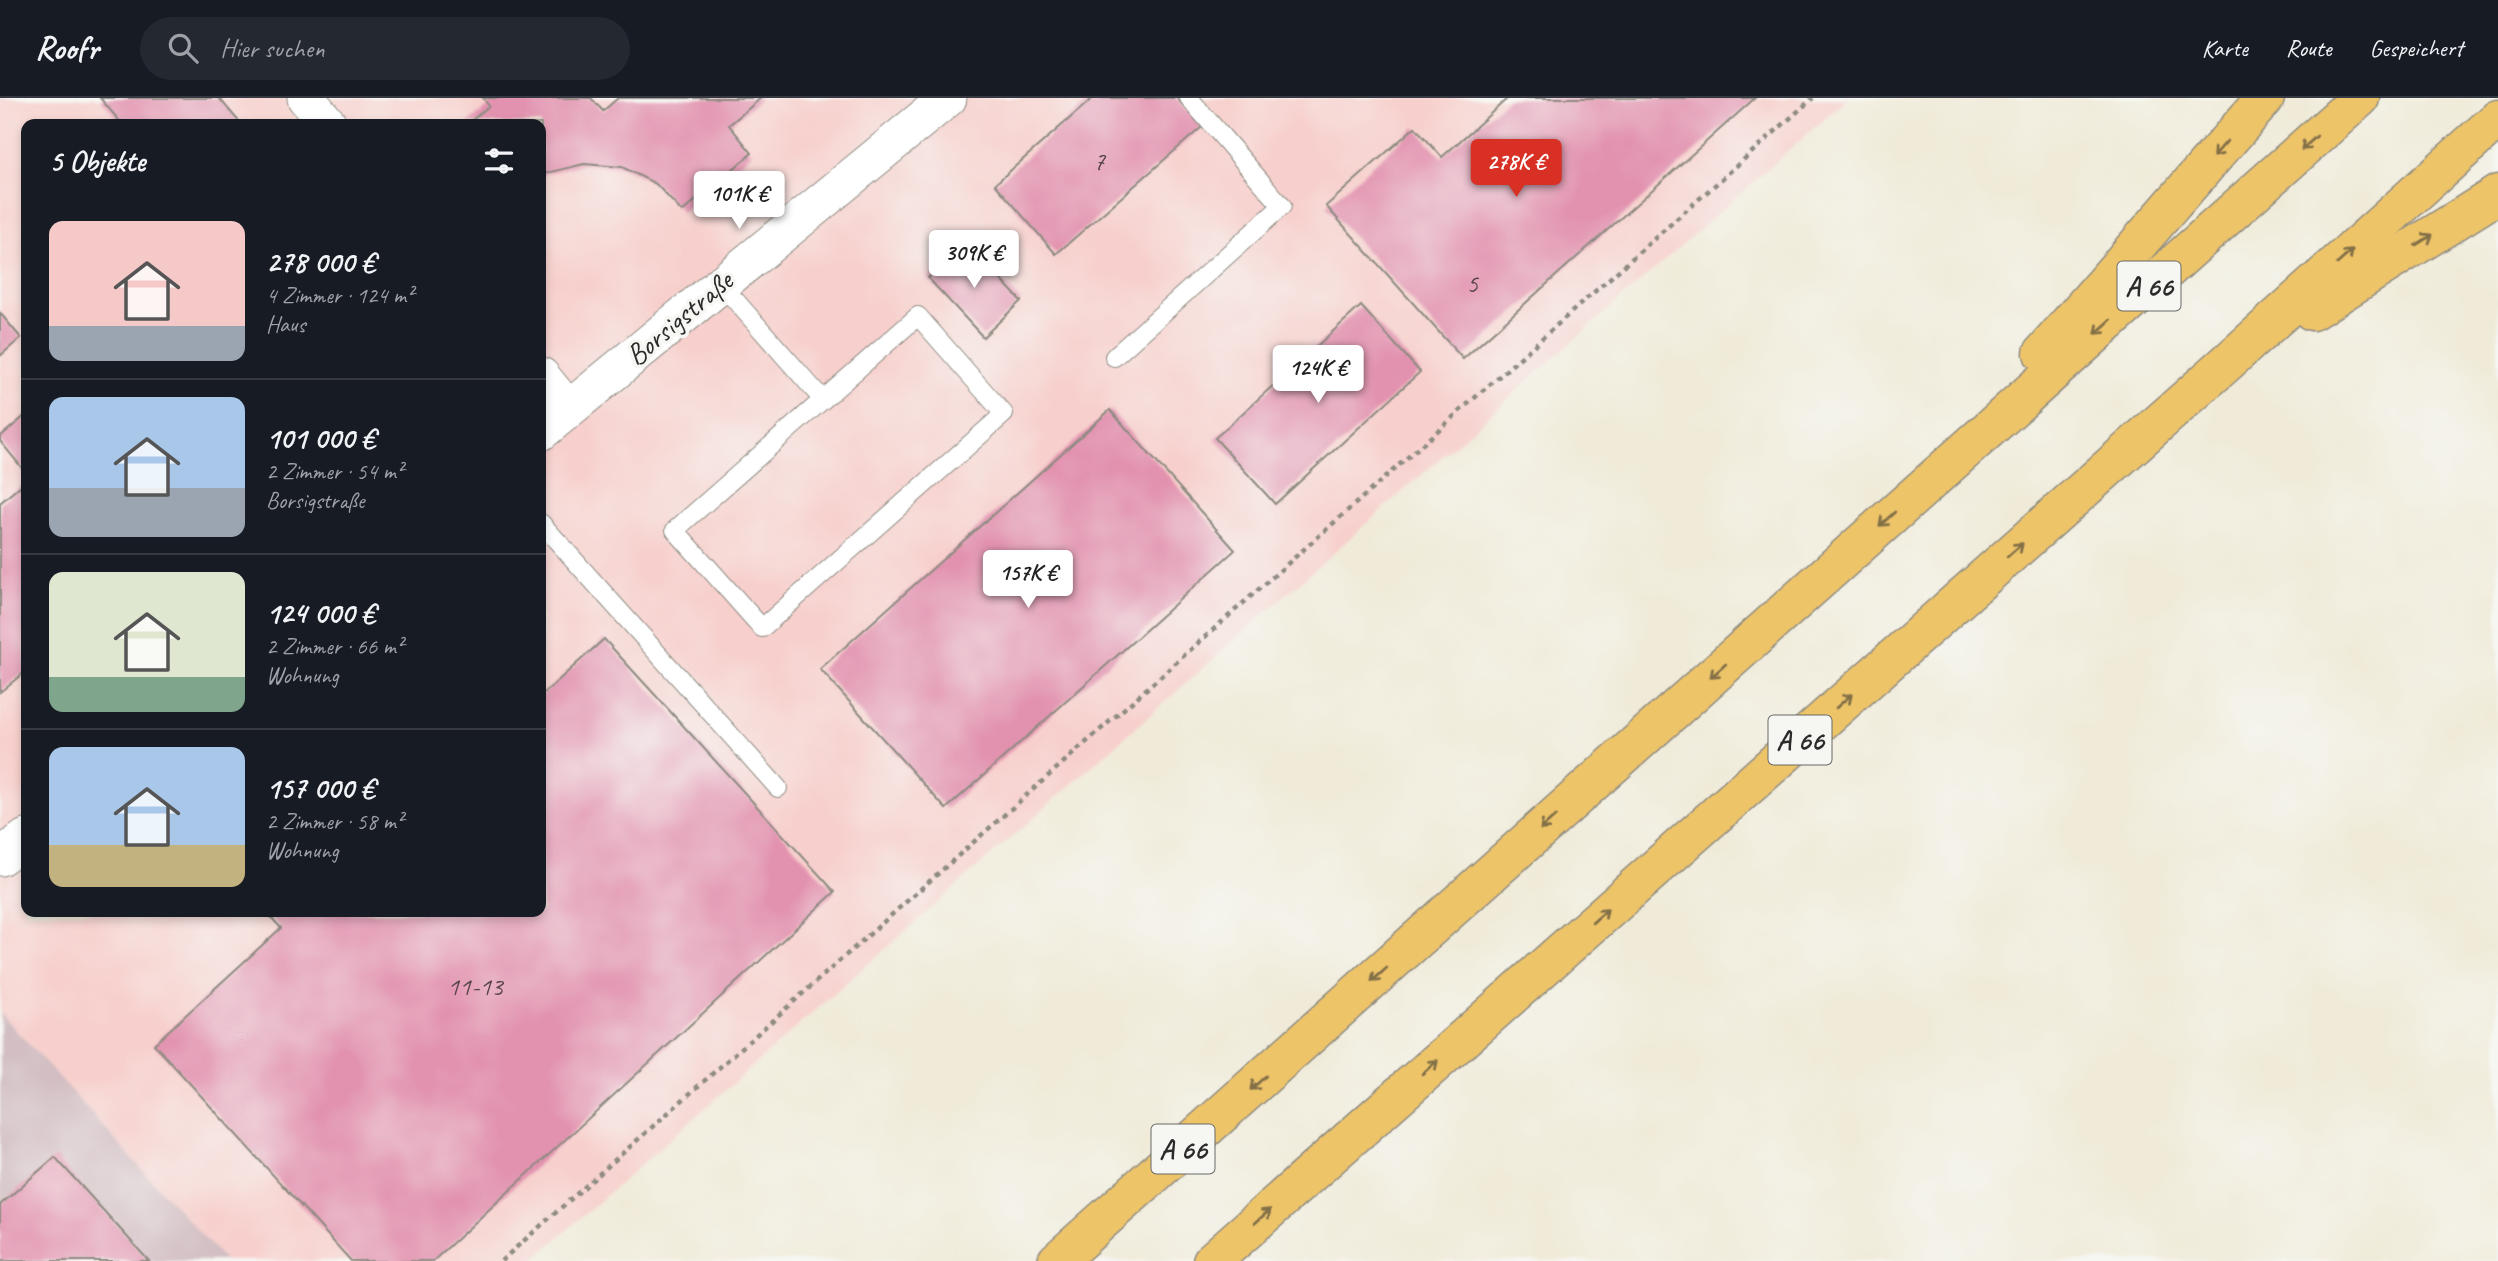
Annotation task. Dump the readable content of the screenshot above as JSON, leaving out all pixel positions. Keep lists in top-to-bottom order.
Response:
{
  "streets": {
    "highway": ["A 66"],
    "street": ["Borsigstraße"]
  },
  "house_numbers": ["7", "5", "11-13"],
  "page": {
    "header": "Roofr",
    "search": "Hier suchen",
    "nav": ["Karte", "Route", "Gespeichert"],
    "heading": "5 Objekte",
    "price": [
      "278K €",
      "101K €",
      "309K €",
      "124K €",
      "157K €"
    ],
    "list": [
      {
        "name": "278 000 €",
        "note": "4 Zimmer · 124 m² · Haus"
      },
      {
        "name": "101 000 €",
        "note": "2 Zimmer · 54 m² · Borsigstraße"
      },
      {
        "name": "124 000 €",
        "note": "2 Zimmer · 66 m² · Wohnung"
      },
      {
        "name": "157 000 €",
        "note": "2 Zimmer · 58 m² · Wohnung"
      }
    ]
  }
}
